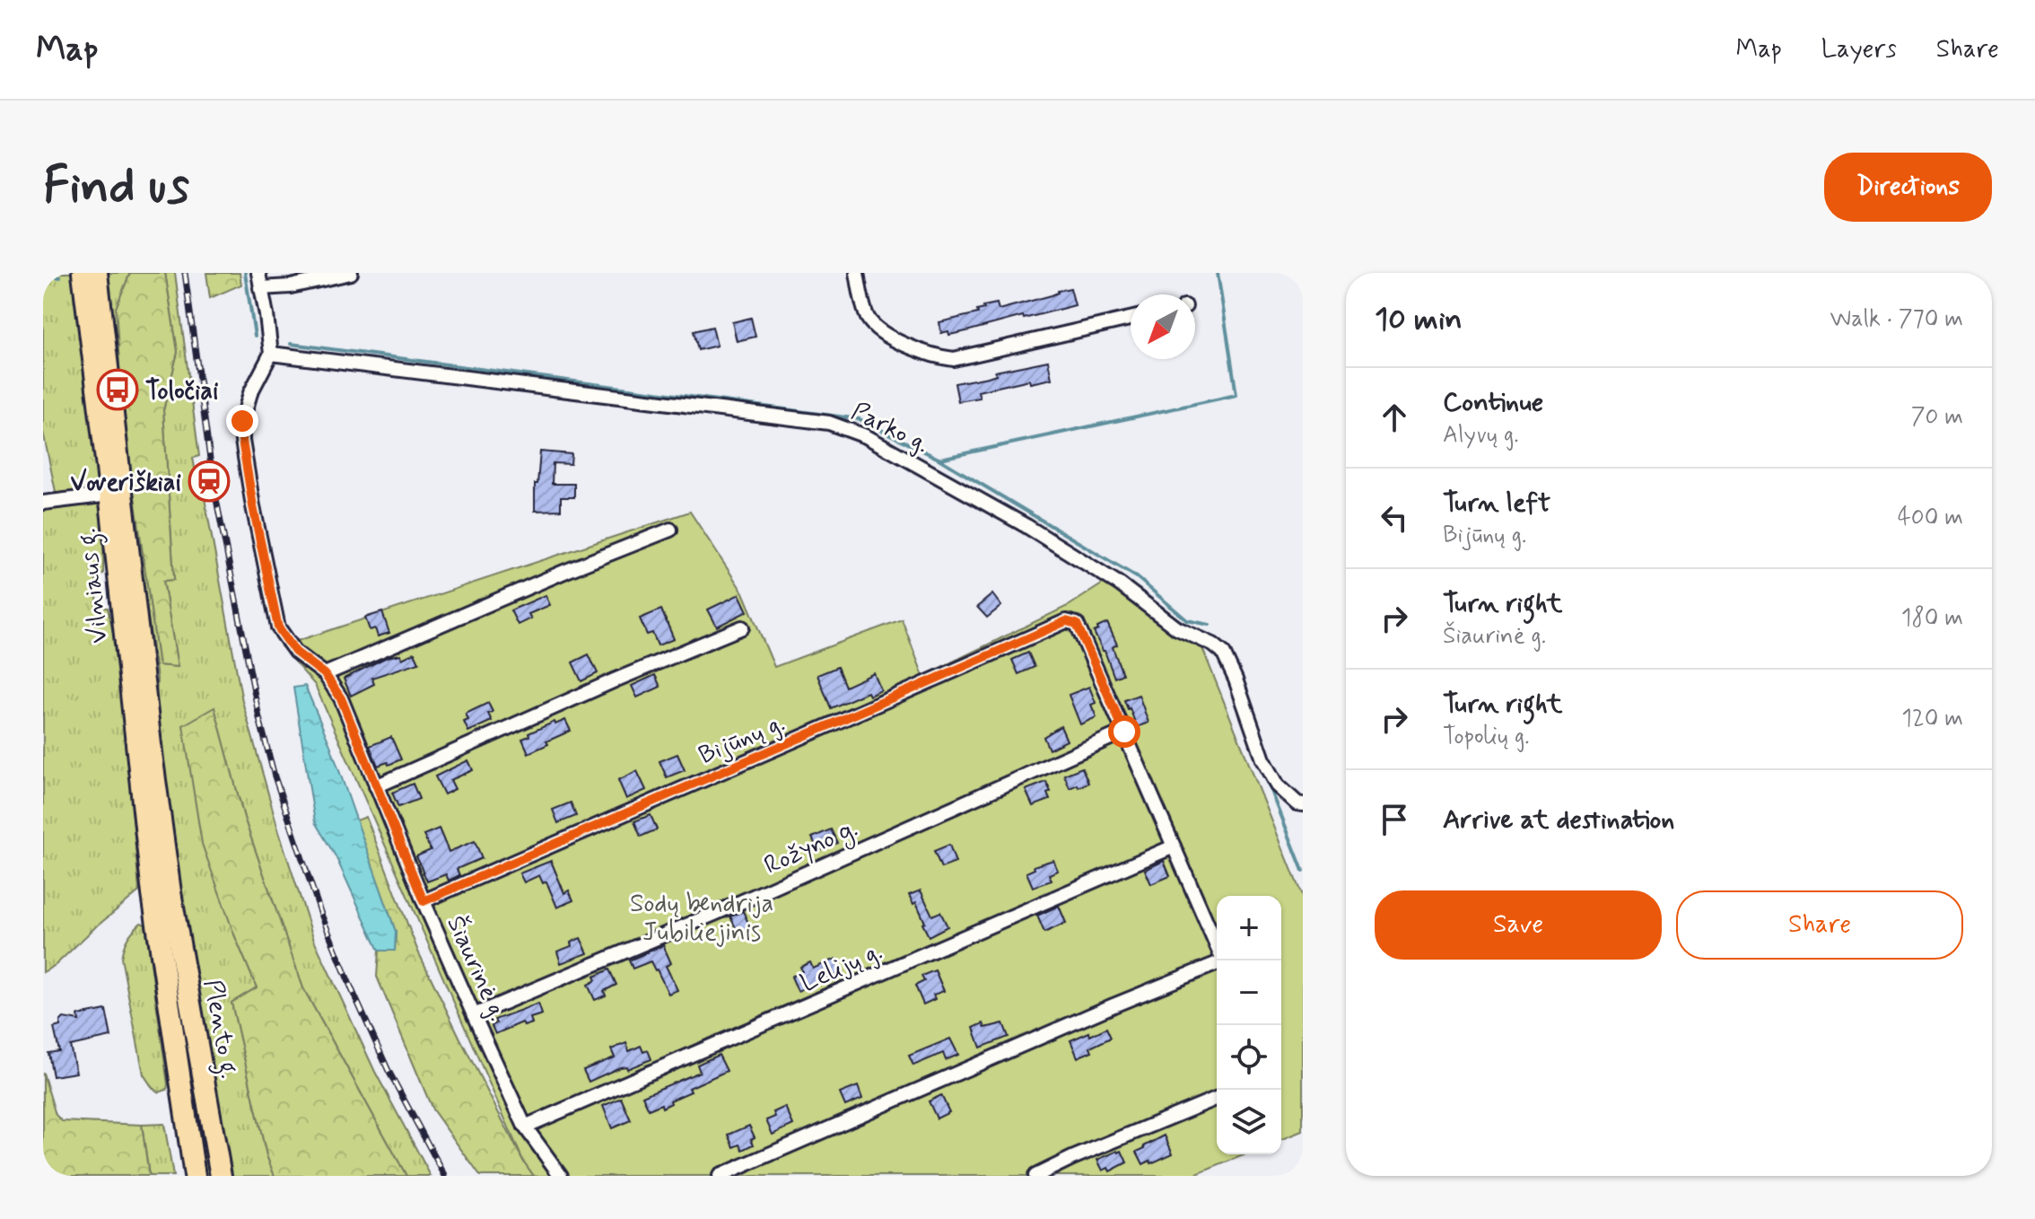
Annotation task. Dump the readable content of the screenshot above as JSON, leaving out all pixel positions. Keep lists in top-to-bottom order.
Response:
{
  "streets": {
    "highway": ["Vilniaus g.", "Plento g."],
    "street": [
      "Parko g.",
      "Bijūnų g.",
      "Rožyno g.",
      "Lelijų g.",
      "Šiaurinė g."
    ]
  },
  "crossings": [
    ["Parko g.", "Šiaurinė g."],
    ["Vilniaus g.", "Plento g."],
    ["Bijūnų g.", "Rožyno g."],
    ["Bijūnų g.", "Šiaurinė g."],
    ["Rožyno g.", "Šiaurinė g."],
    ["Lelijų g.", "Šiaurinė g."]
  ],
  "parks": ["Sodų bendrija Jubiliejinis"],
  "places": {
    "bus stop": ["Toločiai"],
    "station": ["Voveriškiai"]
  },
  "north": "bottom left",
  "page": {
    "header": "Map",
    "nav": ["Map", "Layers", "Share"],
    "buttons": [
      "Directions",
      ["Save", "Share"]
    ],
    "title": "Find us",
    "heading": ["10 min", "Walk · 770 m"],
    "list": [
      ["Continue", "Alyvų g.", "70 m"],
      ["Turn left", "Bijūnų g.", "400 m"],
      ["Turn right", "Šiaurinė g.", "180 m"],
      ["Turn right", "Topolių g.", "120 m"],
      "Arrive at destination"
    ],
    "map_buttons": ["+", "−"]
  }
}
